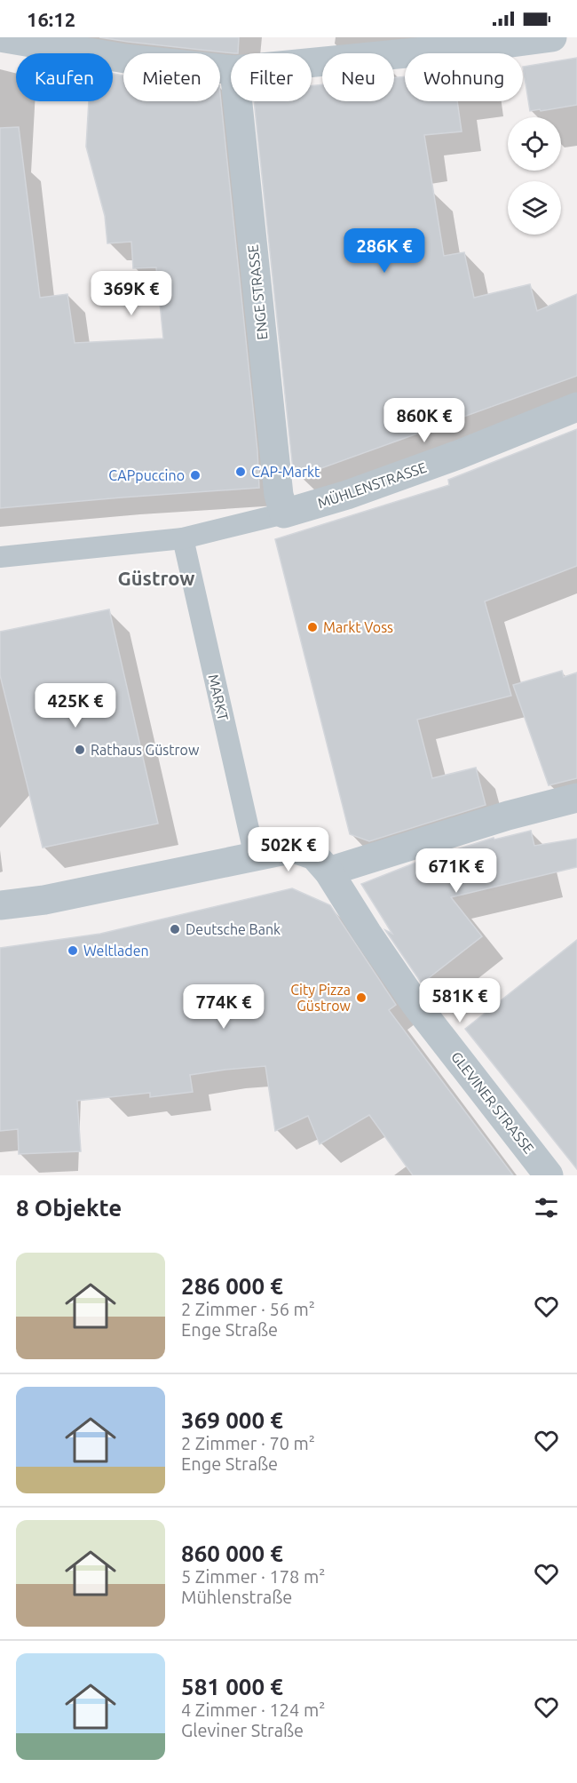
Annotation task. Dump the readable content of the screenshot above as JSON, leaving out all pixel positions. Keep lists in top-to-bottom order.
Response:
{
  "streets": {
    "street": [
      "ENGE STRASSE",
      "MÜHLENSTRASSE",
      "MARKT",
      "GLEVINER STRASSE"
    ]
  },
  "crossings": [
    ["ENGE STRASSE", "MÜHLENSTRASSE"]
  ],
  "districts": ["Güstrow"],
  "places": [
    "CAP-Markt",
    "CAPpuccino",
    "Markt Voss",
    "Rathaus Güstrow",
    "Deutsche Bank",
    "Weltladen",
    "City Pizza Güstrow"
  ],
  "page": {
    "status": "16:12",
    "chip": [
      "Kaufen",
      "Mieten",
      "Filter",
      "Neu",
      "Wohnung"
    ],
    "price": [
      "286K €",
      "369K €",
      "860K €",
      "425K €",
      "502K €",
      "671K €",
      "581K €",
      "774K €"
    ],
    "heading": "8 Objekte",
    "list": [
      {
        "name": "286 000 €",
        "note": "2 Zimmer · 56 m² · Enge Straße"
      },
      {
        "name": "369 000 €",
        "note": "2 Zimmer · 70 m² · Enge Straße"
      },
      {
        "name": "860 000 €",
        "note": "5 Zimmer · 178 m² · Mühlenstraße"
      },
      {
        "name": "581 000 €",
        "note": "4 Zimmer · 124 m² · Gleviner Straße"
      }
    ]
  }
}
